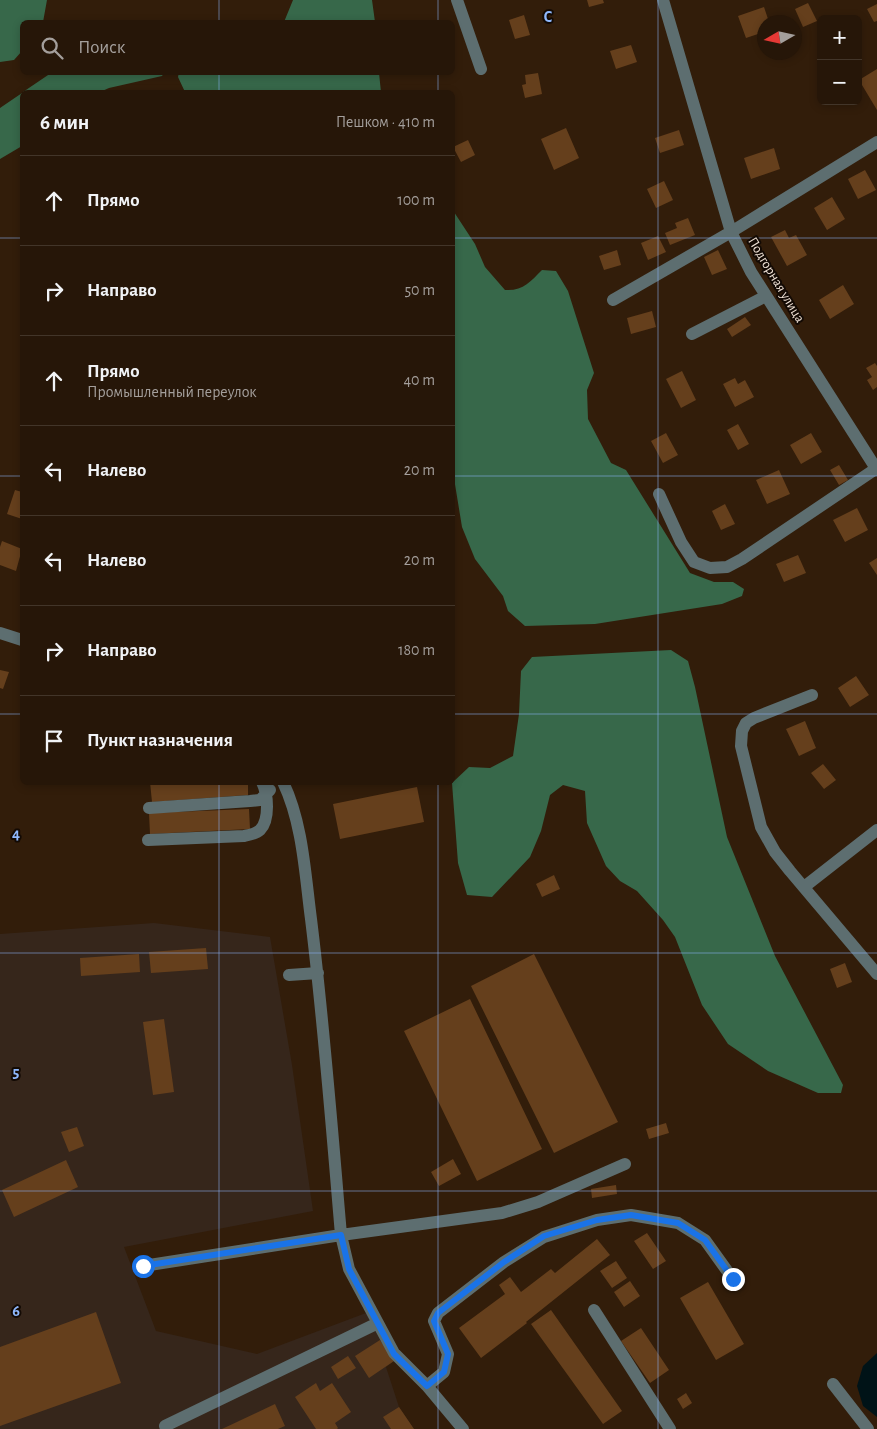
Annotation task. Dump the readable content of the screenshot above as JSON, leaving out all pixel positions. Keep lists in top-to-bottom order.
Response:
{
  "streets": {
    "street": ["Подгорная улица"]
  },
  "north": "left",
  "page": {
    "map_buttons": ["+", "−"],
    "search": "Поиск",
    "heading": ["6 мин", "Пешком · 410 m"],
    "list": [
      ["Прямо", "100 m"],
      ["Направо", "50 m"],
      ["Прямо", "Промышленный переулок", "40 m"],
      ["Налево", "20 m"],
      ["Налево", "20 m"],
      ["Направо", "180 m"],
      "Пункт назначения"
    ]
  },
  "grid": {
    "columns": ["C"],
    "rows": ["4", "5", "6"]
  }
}
